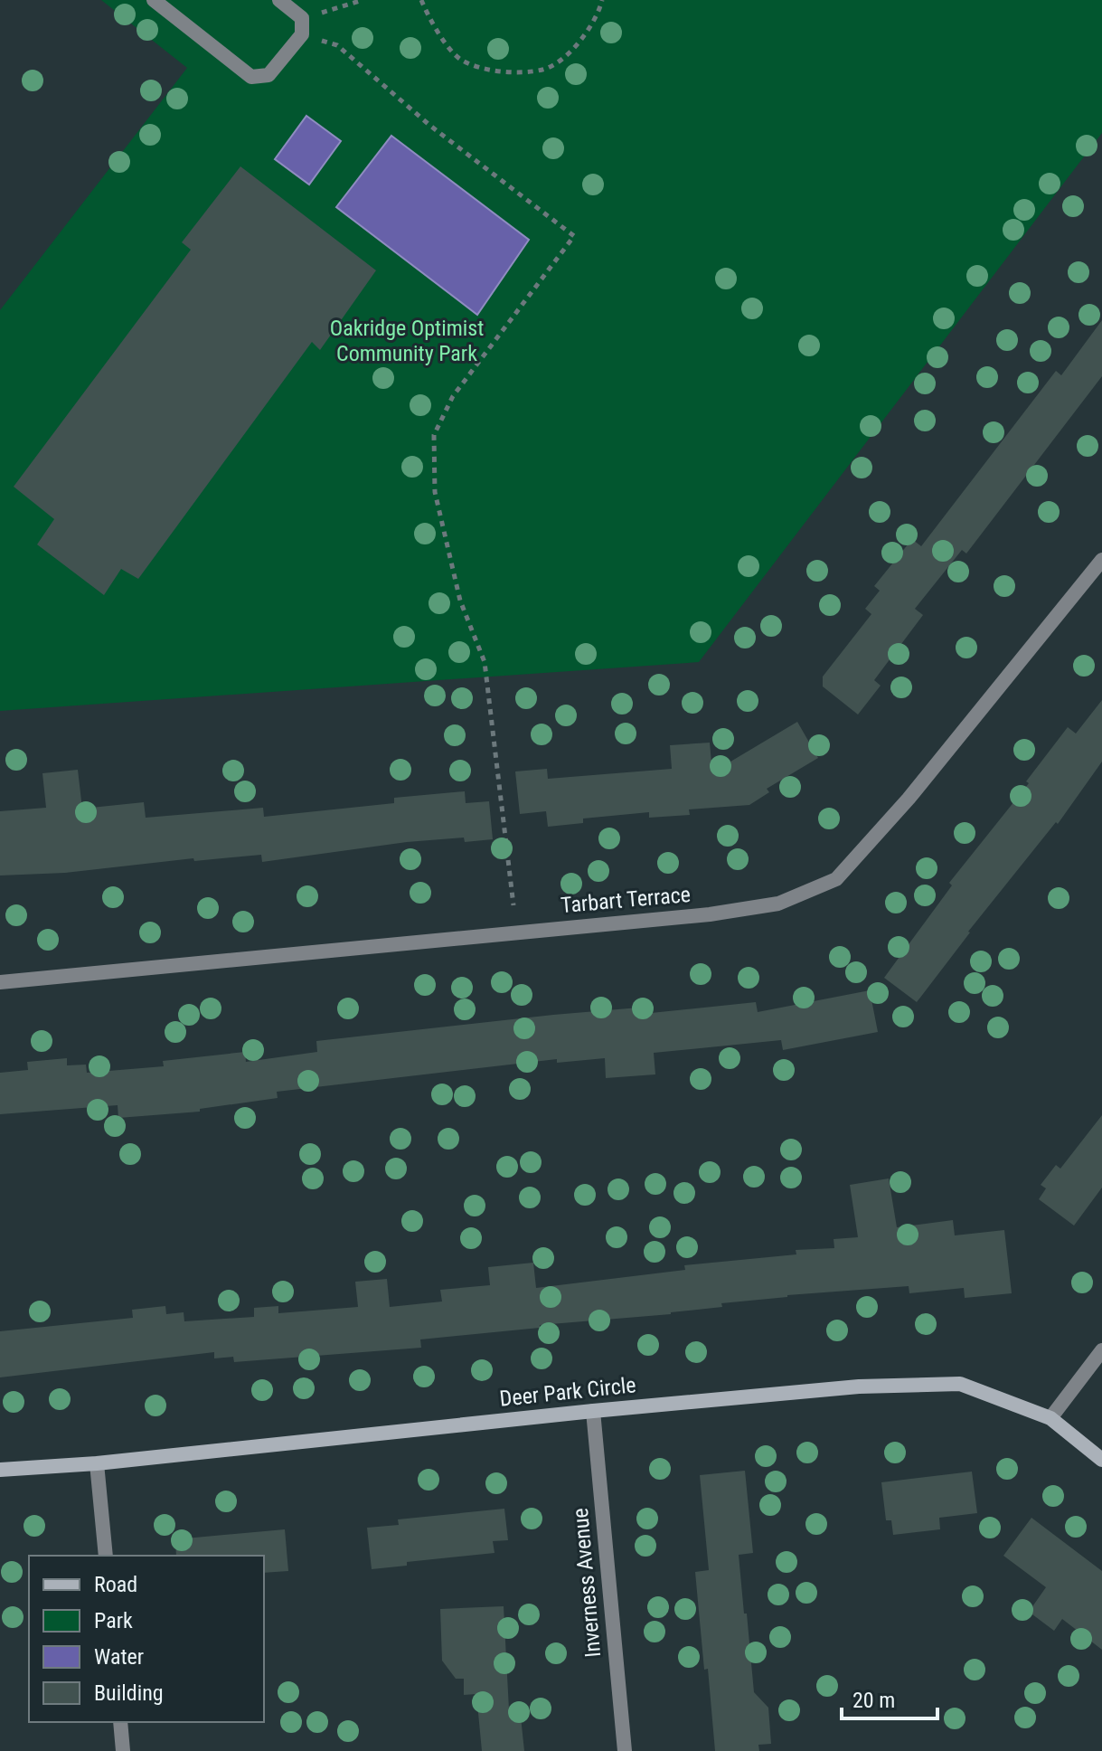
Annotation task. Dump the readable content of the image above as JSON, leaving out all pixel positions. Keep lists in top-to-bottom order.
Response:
{
  "streets": {
    "street": ["Tarbart Terrace", "Deer Park Circle", "Inverness Avenue"]
  },
  "crossings": [
    ["Deer Park Circle", "Inverness Avenue"]
  ],
  "parks": ["Oakridge Optimist Community Park"],
  "legend": [
    "Road",
    "Park",
    "Water",
    "Building"
  ],
  "scale_bar": "20 m"
}
